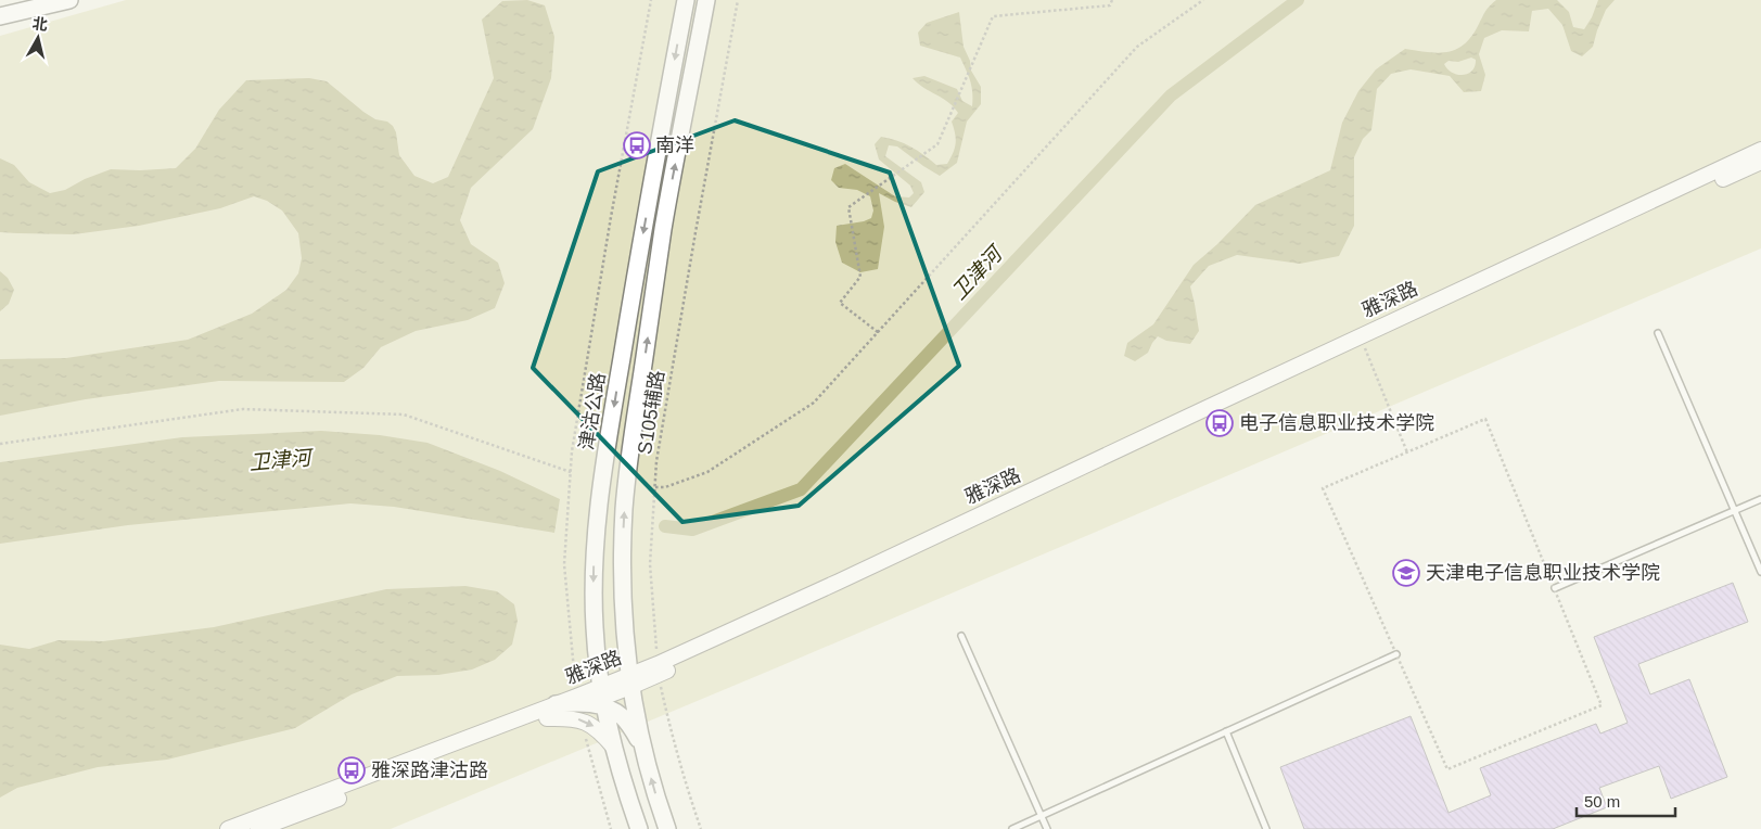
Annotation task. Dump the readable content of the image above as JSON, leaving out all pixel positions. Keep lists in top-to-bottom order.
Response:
{
  "streets": {
    "main road": ["津沽公路"],
    "street": ["雅深路"],
    "path": ["S105辅路"]
  },
  "crossings": [
    ["雅深路", "津沽公路"],
    ["雅深路", "S105辅路"]
  ],
  "water": ["卫津河"],
  "places": {
    "bus stop": ["南洋", "电子信息职业技术学院", "雅深路津沽路"],
    "school or university": ["天津电子信息职业技术学院"]
  },
  "scale_bar": "50 m",
  "north": "top"
}
